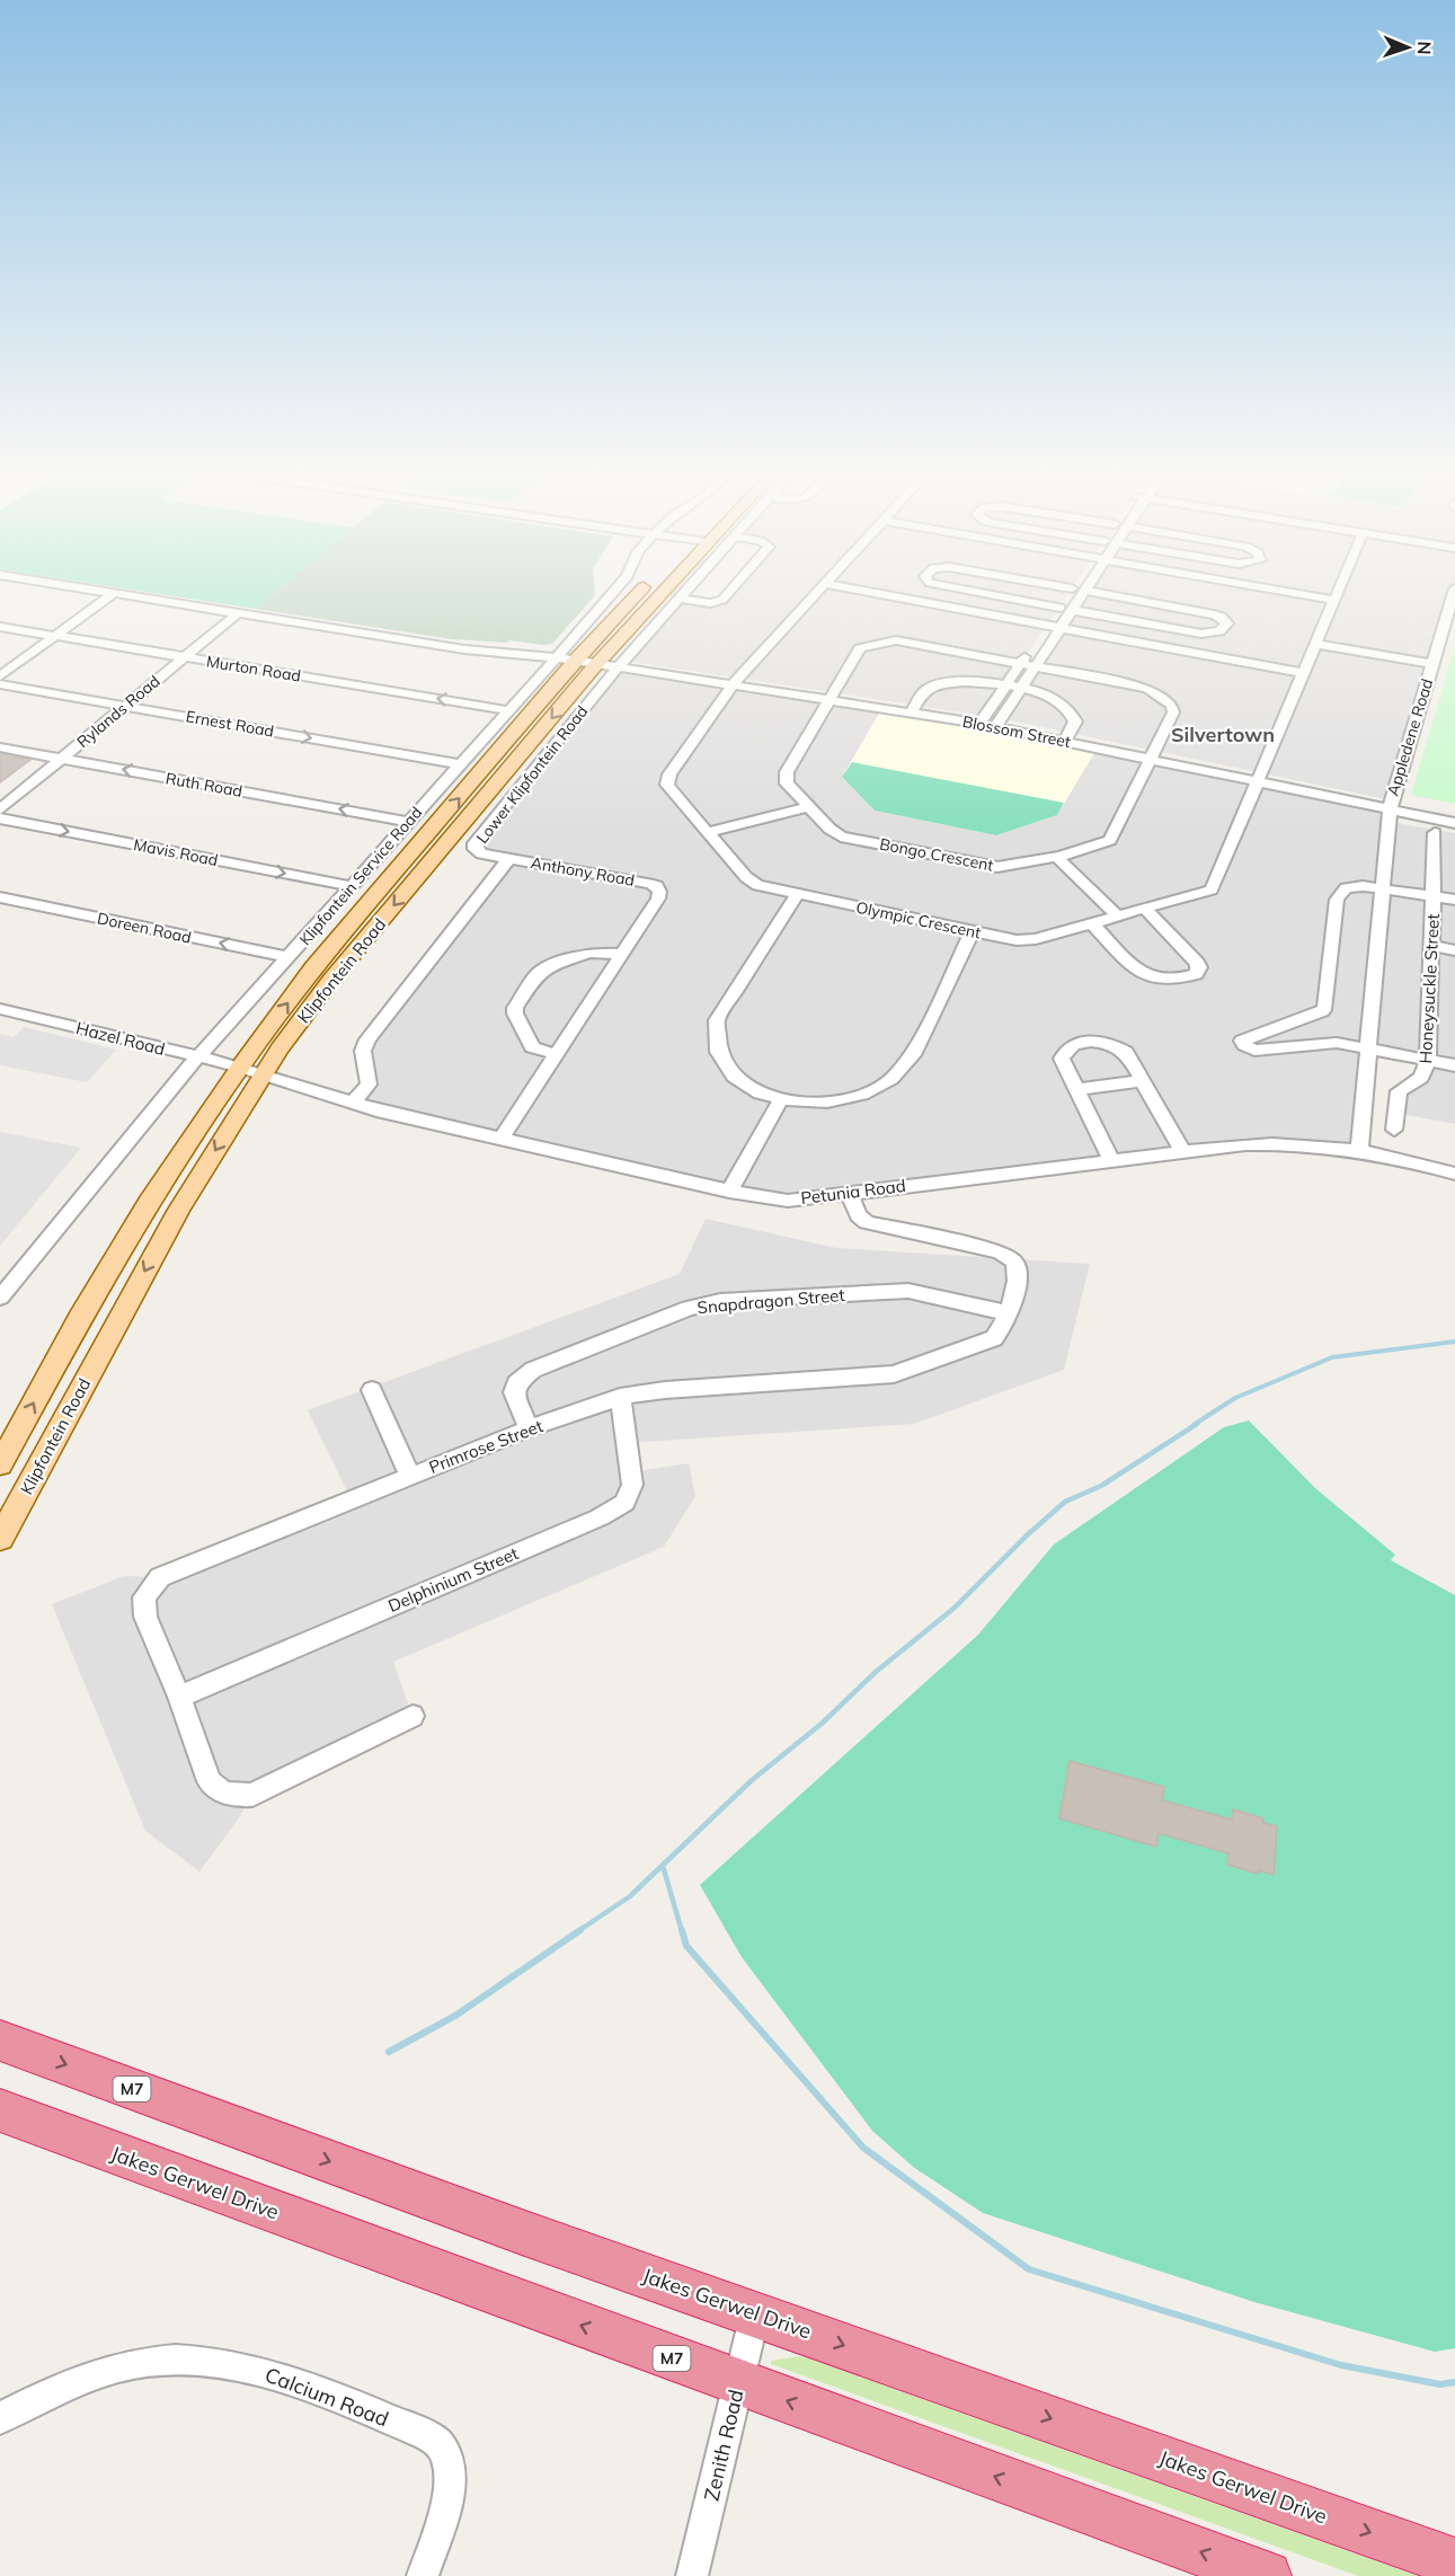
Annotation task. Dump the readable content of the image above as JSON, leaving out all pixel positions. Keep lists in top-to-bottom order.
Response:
{
  "streets": {
    "highway": ["M7", "Jakes Gerwel Drive"],
    "main road": ["Klipfontein Road"],
    "street": [
      "Murton Road",
      "Rylands Road",
      "Ernest Road",
      "Blossom Street",
      "Appledene Road",
      "Lower Klipfontein Road",
      "Ruth Road",
      "Mavis Road",
      "Bongo Crescent",
      "Anthony Road",
      "Klipfontein Service Road",
      "Olympic Crescent",
      "Doreen Road",
      "Honeysuckle Street",
      "Hazel Road",
      "Petunia Road",
      "Snapdragon Street",
      "Primrose Street",
      "Delphinium Street",
      "Calcium Road",
      "Zenith Road"
    ]
  },
  "crossings": [
    ["Murton Road", "Rylands Road"],
    ["Murton Road", "Klipfontein Service Road"],
    ["Rylands Road", "Ernest Road"],
    ["Rylands Road", "Blossom Street"],
    ["Rylands Road", "Ruth Road"],
    ["Ernest Road", "Klipfontein Service Road"],
    ["Blossom Street", "Appledene Road"],
    ["Blossom Street", "Lower Klipfontein Road"],
    ["Blossom Street", "Bongo Crescent"],
    ["Blossom Street", "Klipfontein Service Road"],
    ["Blossom Street", "Olympic Crescent"],
    ["Blossom Street", "Klipfontein Road"],
    ["Appledene Road", "Petunia Road"],
    ["Lower Klipfontein Road", "Anthony Road"],
    ["Lower Klipfontein Road", "Petunia Road"],
    ["Ruth Road", "Klipfontein Service Road"],
    ["Mavis Road", "Klipfontein Service Road"],
    ["Anthony Road", "Petunia Road"],
    ["Klipfontein Service Road", "Doreen Road"],
    ["Klipfontein Service Road", "Hazel Road"],
    ["Klipfontein Road", "Hazel Road"],
    ["Klipfontein Road", "Petunia Road"],
    ["Hazel Road", "Petunia Road"],
    ["Petunia Road", "Primrose Street"],
    ["Snapdragon Street", "Primrose Street"],
    ["Primrose Street", "Delphinium Street"],
    ["Jakes Gerwel Drive", "Zenith Road"]
  ],
  "one_way": [
    "Murton Road",
    "Ernest Road",
    "Ruth Road",
    "Mavis Road",
    "Doreen Road"
  ],
  "districts": ["Silvertown"],
  "north": "right"
}
